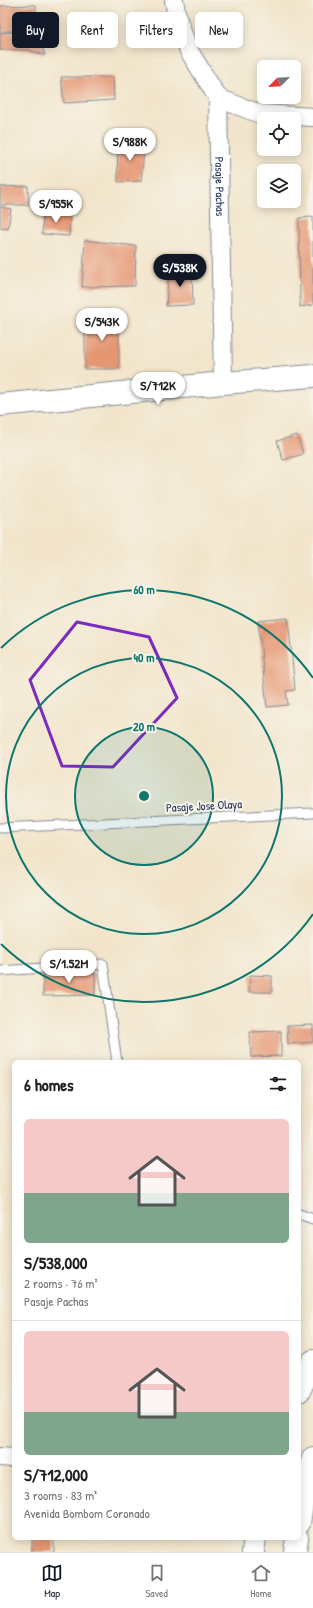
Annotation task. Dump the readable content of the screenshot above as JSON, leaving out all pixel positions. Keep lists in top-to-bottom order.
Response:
{
  "streets": {
    "street": ["Pasaje Pachas"],
    "lane": ["Pasaje Jose Olaya"]
  },
  "north": "bottom left",
  "page": {
    "chip": [
      "Buy",
      "Rent",
      "Filters",
      "New"
    ],
    "price": [
      "S/988K",
      "S/955K",
      "S/538K",
      "S/543K",
      "S/712K",
      "S/1.52M"
    ],
    "heading": "6 homes",
    "list": [
      {
        "name": "S/538,000",
        "note": "2 rooms · 76 m² · Pasaje Pachas"
      },
      {
        "name": "S/712,000",
        "note": "3 rooms · 83 m² · Avenida Bombom Coronado"
      }
    ],
    "tabs": ["Map", "Saved", "Home"]
  },
  "rings": ["60 m", "40 m", "20 m"]
}
